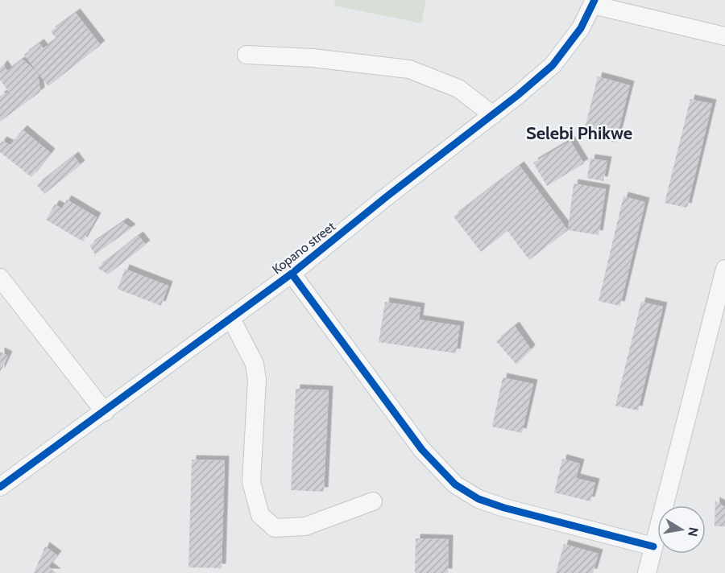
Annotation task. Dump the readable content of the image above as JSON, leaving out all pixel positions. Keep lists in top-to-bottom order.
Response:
{
  "streets": {
    "street": ["Kopano street"]
  },
  "districts": ["Selebi Phikwe"],
  "north": "right"
}
